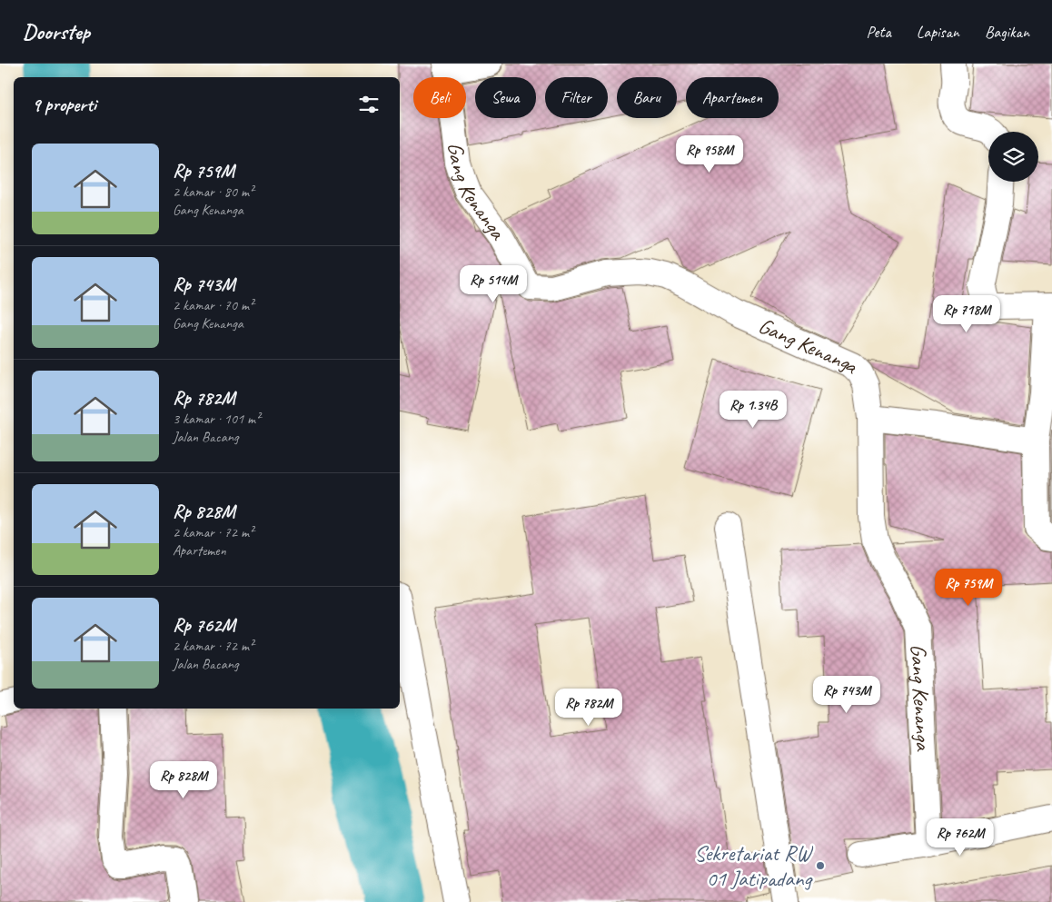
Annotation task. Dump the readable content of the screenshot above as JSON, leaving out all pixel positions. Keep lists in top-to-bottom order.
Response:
{
  "streets": {
    "street": ["Gang Kenanga"]
  },
  "places": ["Sekretariat RW 01 Jatipadang"],
  "page": {
    "header": "Doorstep",
    "nav": ["Peta", "Lapisan", "Bagikan"],
    "chip": [
      "Beli",
      "Sewa",
      "Filter",
      "Baru",
      "Apartemen"
    ],
    "heading": "9 properti",
    "list": [
      {
        "name": "Rp 759M",
        "note": "2 kamar · 80 m² · Gang Kenanga"
      },
      {
        "name": "Rp 743M",
        "note": "2 kamar · 70 m² · Gang Kenanga"
      },
      {
        "name": "Rp 782M",
        "note": "3 kamar · 101 m² · Jalan Bacang"
      },
      {
        "name": "Rp 828M",
        "note": "2 kamar · 72 m² · Apartemen"
      },
      {
        "name": "Rp 762M",
        "note": "2 kamar · 72 m² · Jalan Bacang"
      }
    ],
    "price": [
      "Rp 958M",
      "Rp 514M",
      "Rp 718M",
      "Rp 1.34B",
      "Rp 759M",
      "Rp 743M",
      "Rp 782M",
      "Rp 828M",
      "Rp 762M"
    ]
  }
}
